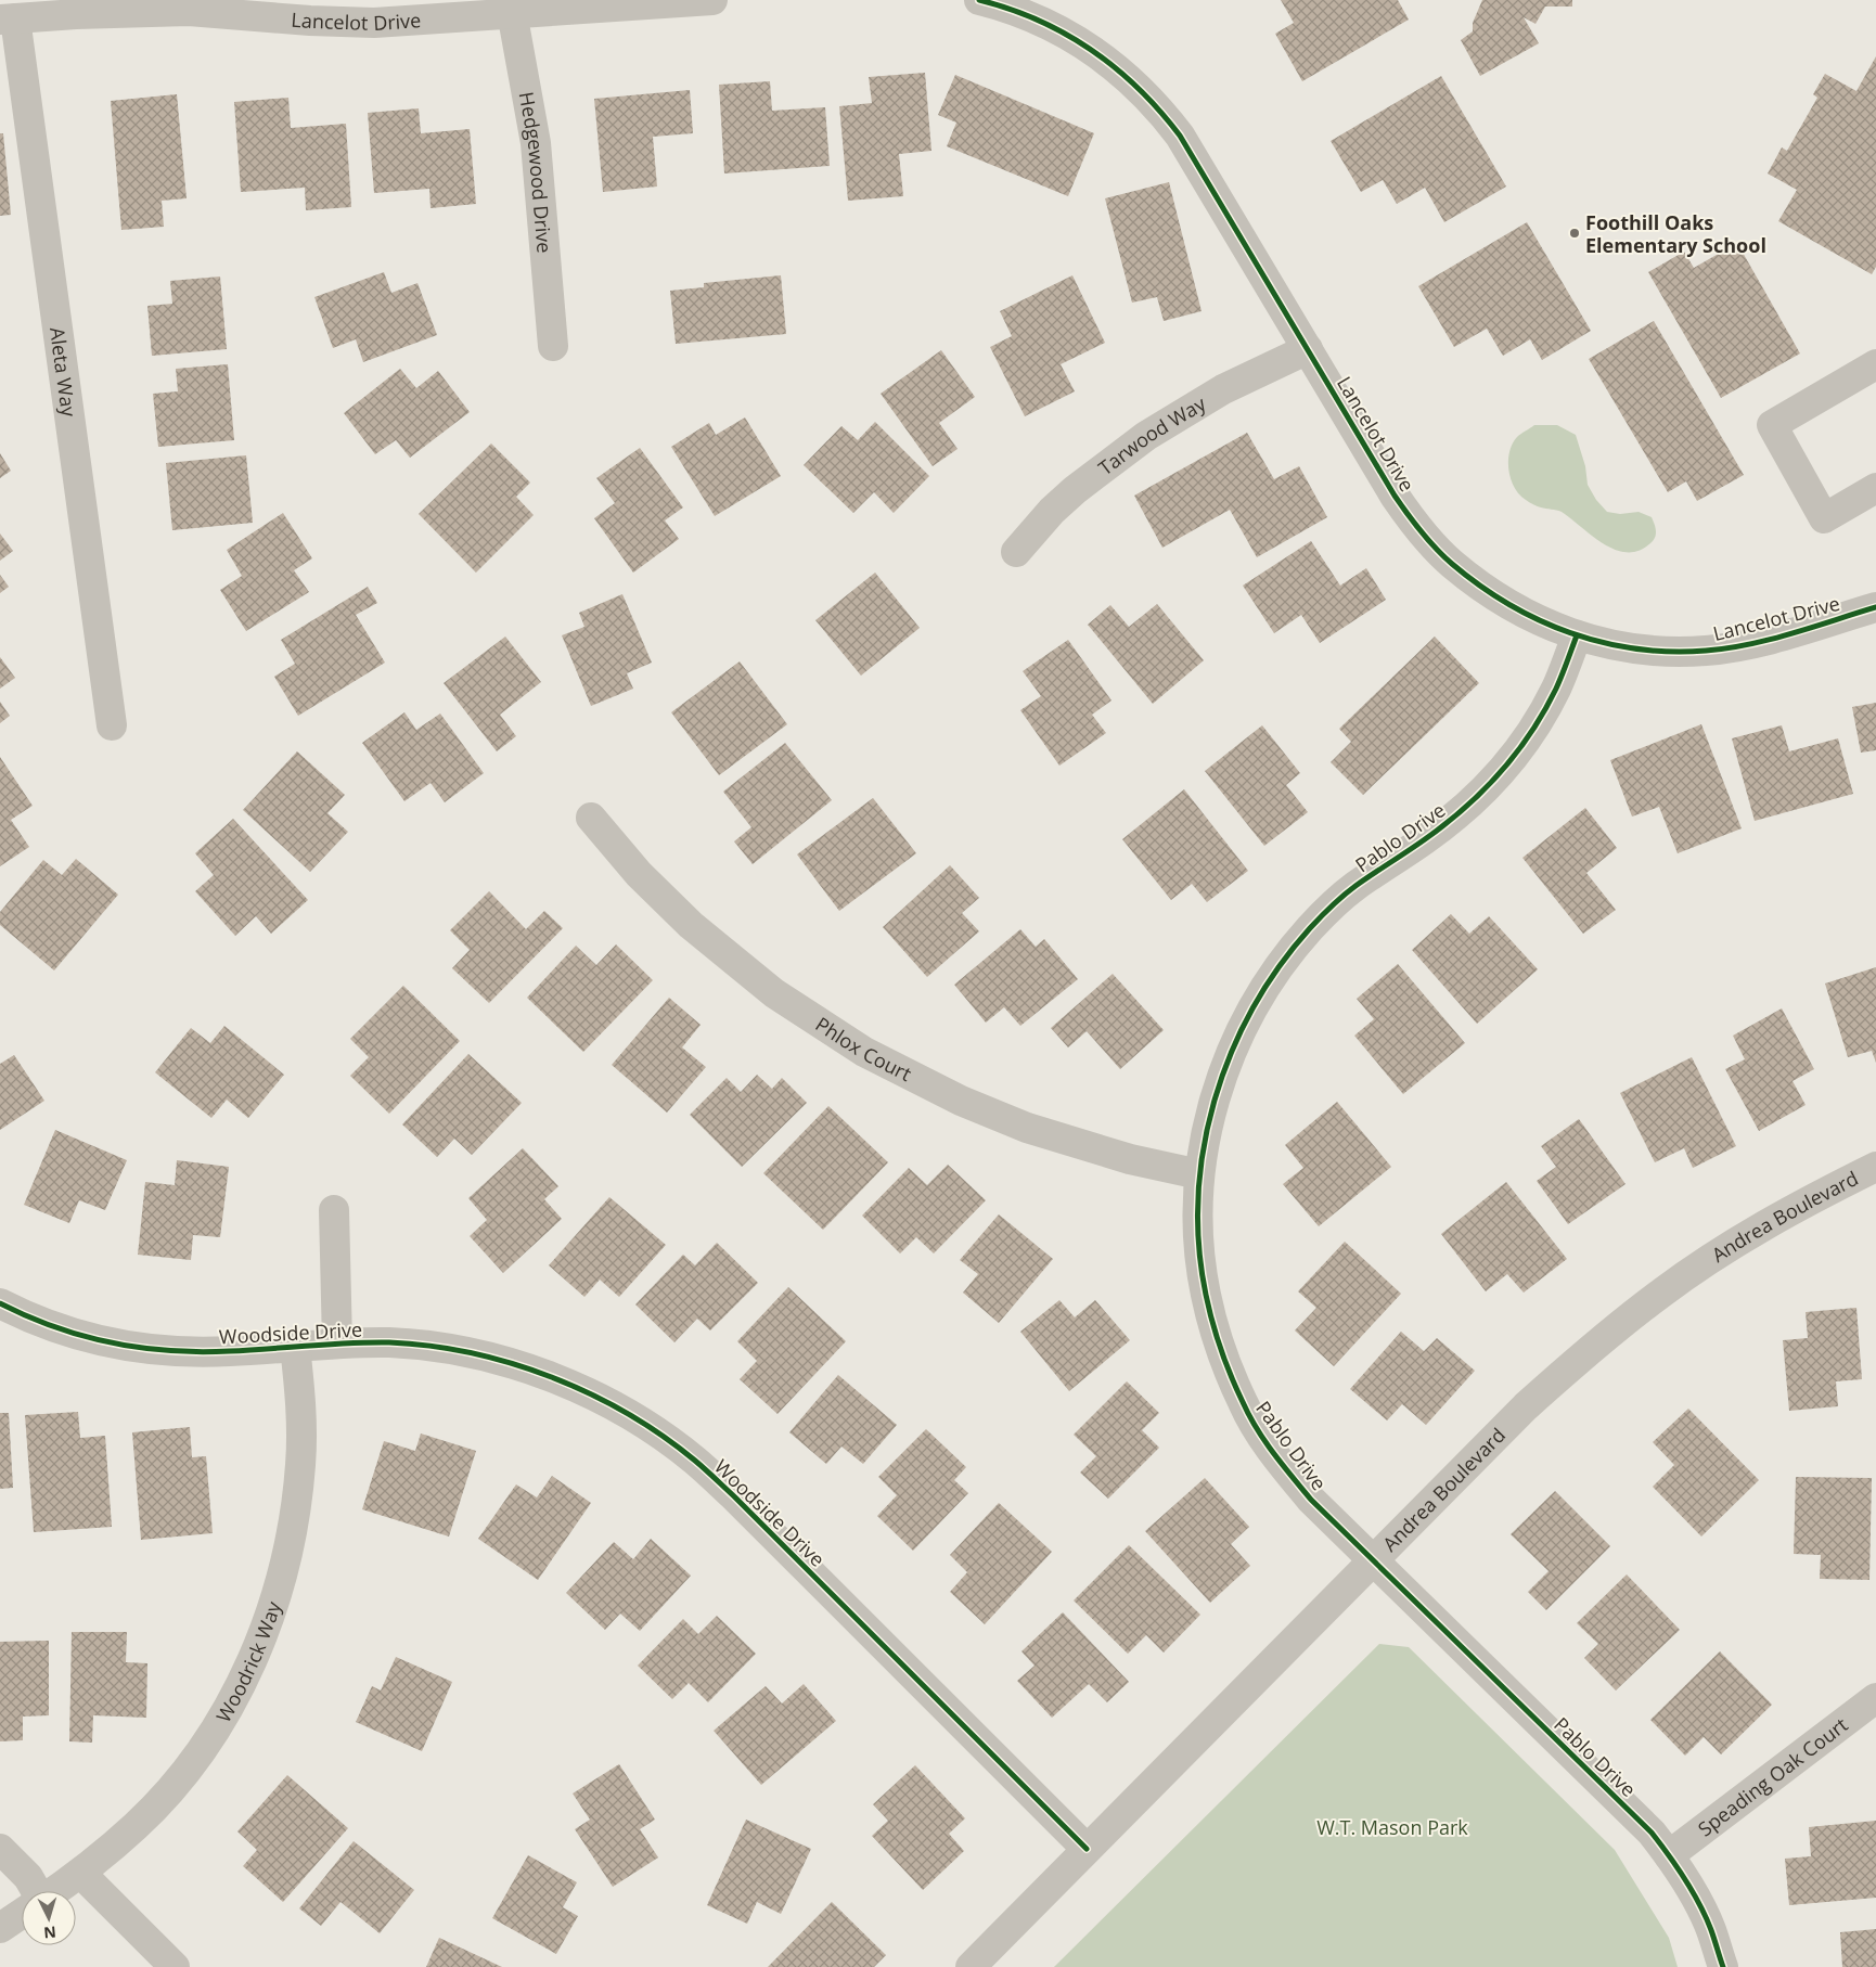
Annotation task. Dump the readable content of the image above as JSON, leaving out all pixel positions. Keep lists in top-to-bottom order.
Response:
{
  "streets": {
    "street": [
      "Lancelot Drive",
      "Hedgewood Drive",
      "Aleta Way",
      "Tarwood Way",
      "Pablo Drive",
      "Phlox Court",
      "Andrea Boulevard",
      "Woodside Drive",
      "Woodrick Way",
      "Speading Oak Court"
    ]
  },
  "crossings": [
    ["Lancelot Drive", "Hedgewood Drive"],
    ["Lancelot Drive", "Aleta Way"],
    ["Lancelot Drive", "Tarwood Way"],
    ["Lancelot Drive", "Pablo Drive"],
    ["Pablo Drive", "Phlox Court"],
    ["Pablo Drive", "Andrea Boulevard"],
    ["Pablo Drive", "Speading Oak Court"],
    ["Andrea Boulevard", "Woodside Drive"],
    ["Woodside Drive", "Woodrick Way"]
  ],
  "parks": ["W.T. Mason Park"],
  "places": ["Foothill Oaks Elementary School"],
  "north": "bottom"
}
